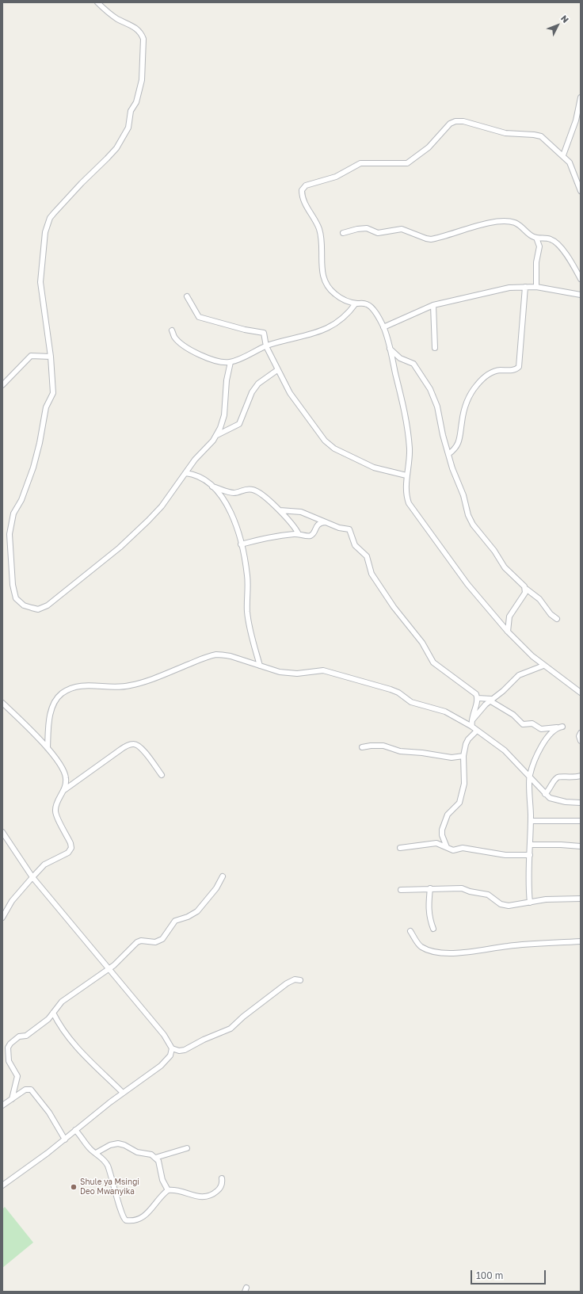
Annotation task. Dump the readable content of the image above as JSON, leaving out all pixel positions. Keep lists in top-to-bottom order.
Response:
{
  "places": ["Shule ya Msingi Deo Mwanyika"],
  "scale_bar": "100 m",
  "north": "top right"
}
